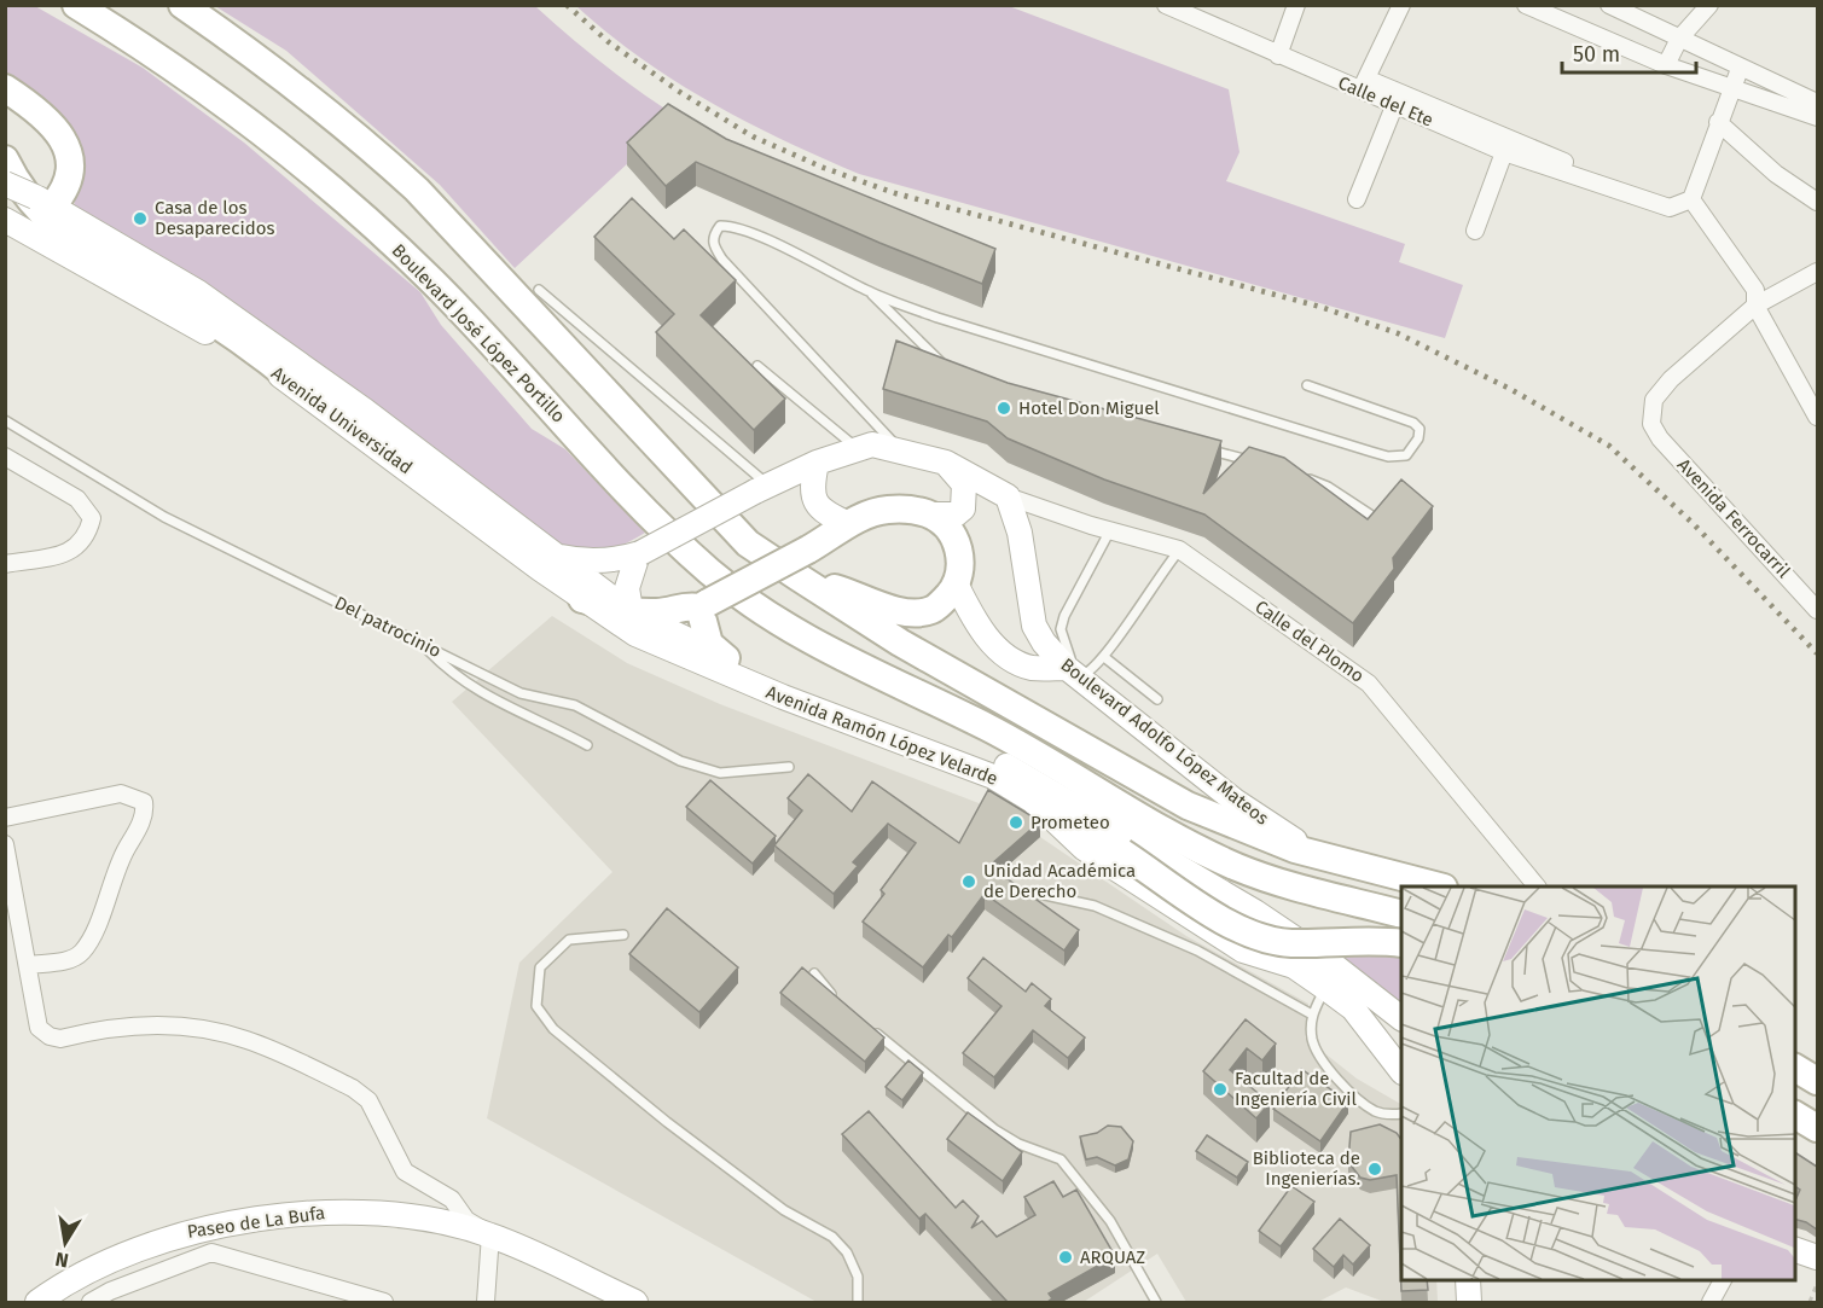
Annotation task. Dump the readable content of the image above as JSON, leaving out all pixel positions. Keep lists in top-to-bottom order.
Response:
{
  "streets": {
    "main road": ["Boulevard José López Portillo", "Boulevard Adolfo López Mateos"],
    "street": [
      "Calle del Ete",
      "Avenida Universidad",
      "Avenida Ferrocarril",
      "Calle del Plomo",
      "Avenida Ramón López Velarde",
      "Paseo de La Bufa"
    ],
    "lane": ["Del patrocinio"]
  },
  "crossings": [
    ["Avenida Universidad", "Avenida Ramón López Velarde"],
    ["Calle del Plomo", "Boulevard Adolfo López Mateos"]
  ],
  "places": [
    "Casa de los Desaparecidos",
    "Hotel Don Miguel",
    "Prometeo",
    "Unidad Académica de Derecho",
    "Facultad de Ingeniería Civil",
    "Biblioteca de Ingenierías.",
    "ARQUAZ"
  ],
  "scale_bar": "50 m",
  "north": "bottom"
}
